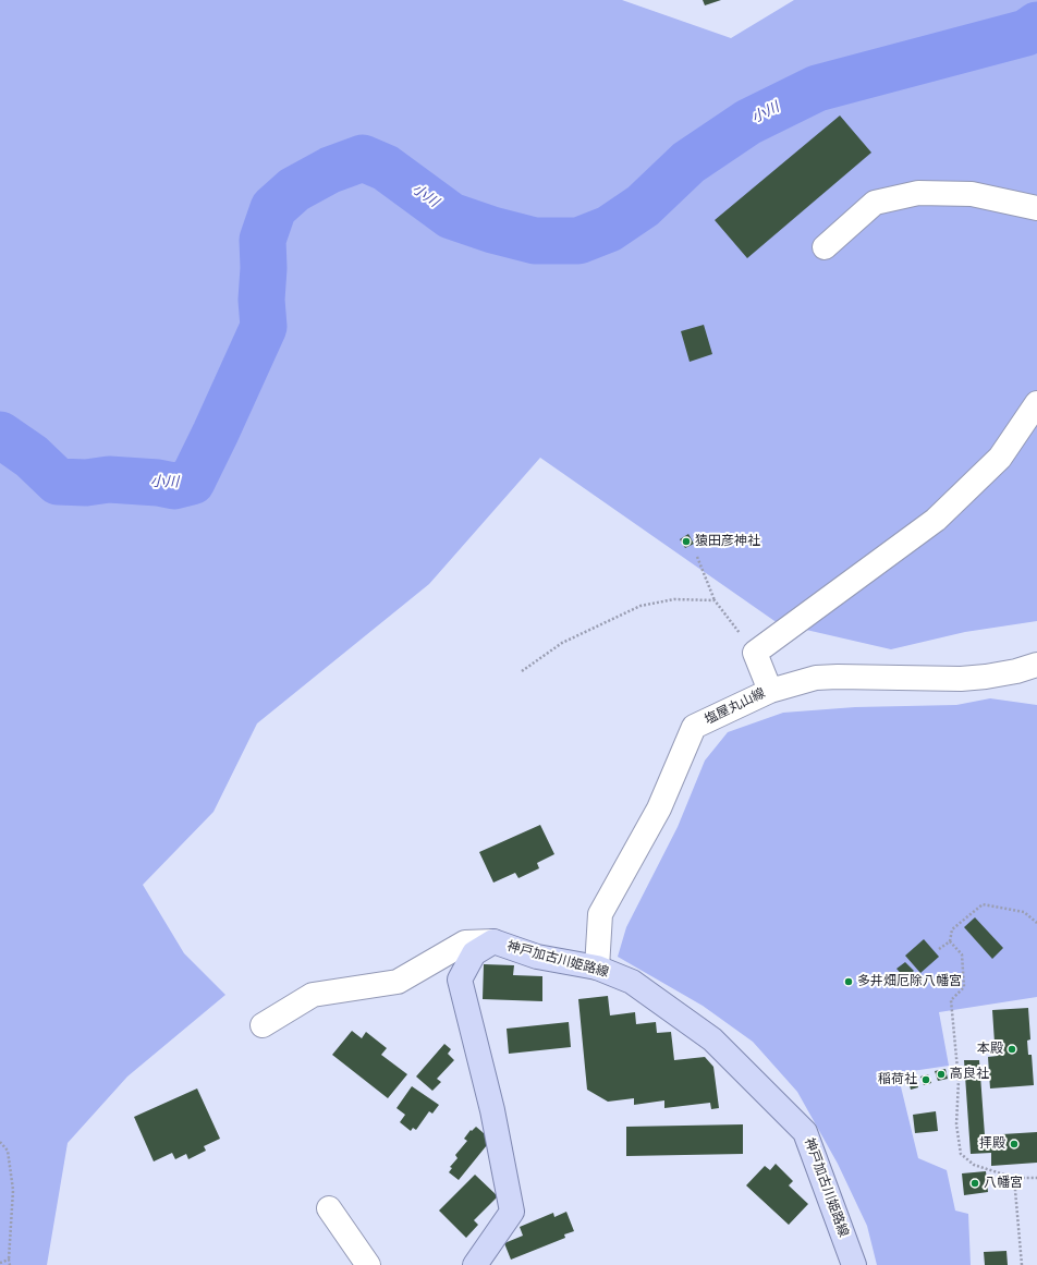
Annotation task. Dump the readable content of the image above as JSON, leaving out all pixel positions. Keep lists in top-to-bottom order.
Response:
{
  "streets": {
    "main road": ["神戸加古川姫路線"],
    "street": ["塩屋丸山線"]
  },
  "crossings": [
    ["塩屋丸山線", "神戸加古川姫路線"]
  ],
  "water": ["小川"],
  "places": [
    "猿田彦神社",
    "多井畑厄除八幡宮",
    "本殿",
    "高良社",
    "稲荷社",
    "拝殿",
    "八幡宮"
  ]
}
